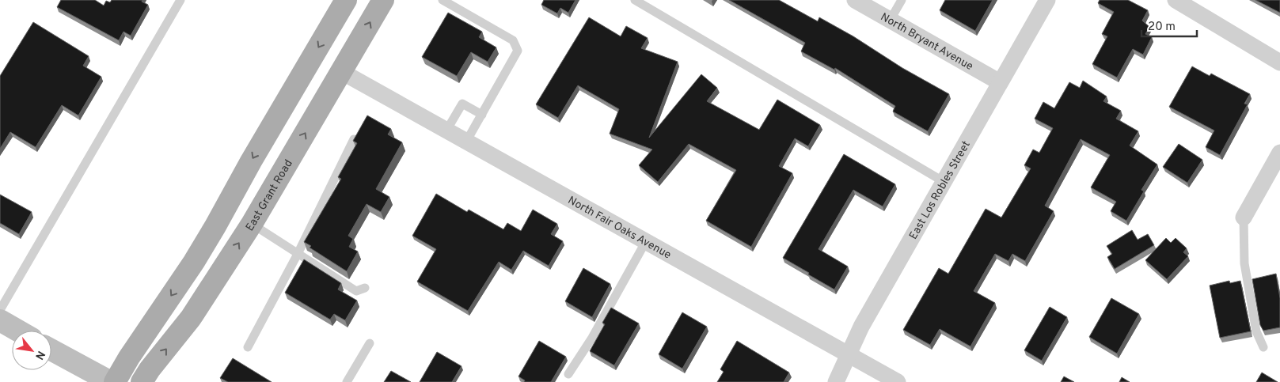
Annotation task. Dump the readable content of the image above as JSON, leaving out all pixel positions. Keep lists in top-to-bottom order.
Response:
{
  "streets": {
    "main road": ["East Grant Road"],
    "street": ["North Bryant Avenue", "East Los Robles Street", "North Fair Oaks Avenue"]
  },
  "crossings": [
    ["North Bryant Avenue", "East Los Robles Street"],
    ["East Los Robles Street", "North Fair Oaks Avenue"],
    ["East Grant Road", "North Fair Oaks Avenue"]
  ],
  "scale_bar": "20 m",
  "north": "bottom right"
}
